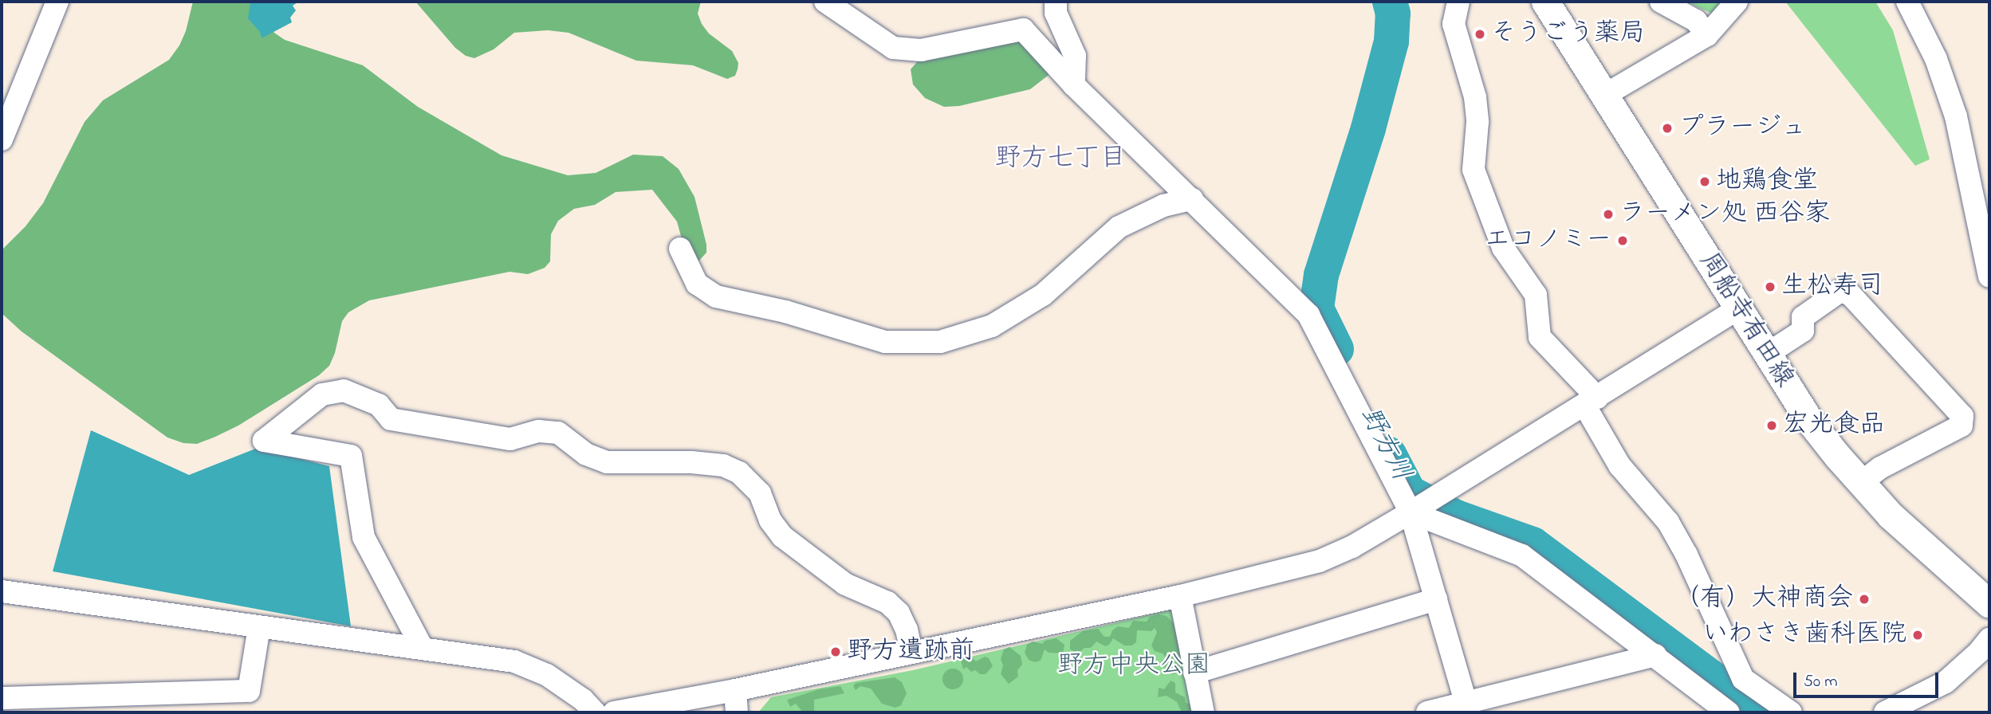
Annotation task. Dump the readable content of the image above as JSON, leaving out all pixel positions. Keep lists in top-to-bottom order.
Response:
{
  "streets": {
    "main road": ["周船寺有田線"]
  },
  "districts": ["野方七丁目"],
  "water": ["野方川"],
  "parks": ["野方中央公園"],
  "places": [
    "そうごう薬局",
    "プラージュ",
    "地鶏食堂",
    "ラーメン処 西谷家",
    "エコノミー",
    "生松寿司",
    "宏光食品",
    "（有）大神商会",
    "いわさき歯科医院",
    "野方遺跡前"
  ],
  "scale_bar": "50 m"
}
